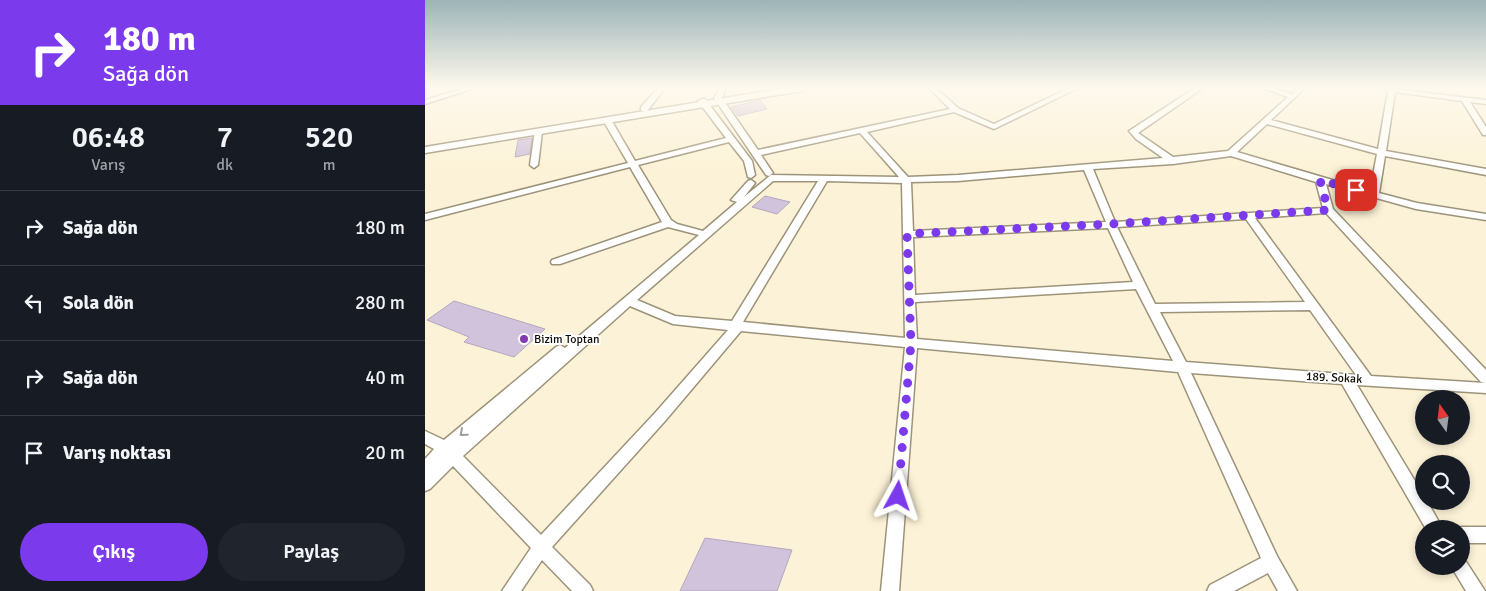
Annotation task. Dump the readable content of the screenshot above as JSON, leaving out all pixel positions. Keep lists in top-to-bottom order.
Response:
{
  "streets": {
    "street": ["189. Sokak"]
  },
  "places": ["Bizim Toptan"],
  "north": "top",
  "page": {
    "turn": ["180 m", "Sağa dön"],
    "eta": [
      "06:48",
      "Varış",
      "7",
      "dk",
      "520",
      "m"
    ],
    "list": [
      {
        "name": "Sağa dön",
        "value": "180 m"
      },
      {
        "name": "Sola dön",
        "value": "280 m"
      },
      {
        "name": "Sağa dön",
        "value": "40 m"
      },
      {
        "name": "Varış noktası",
        "value": "20 m"
      }
    ],
    "buttons": ["Çıkış", "Paylaş"]
  }
}
